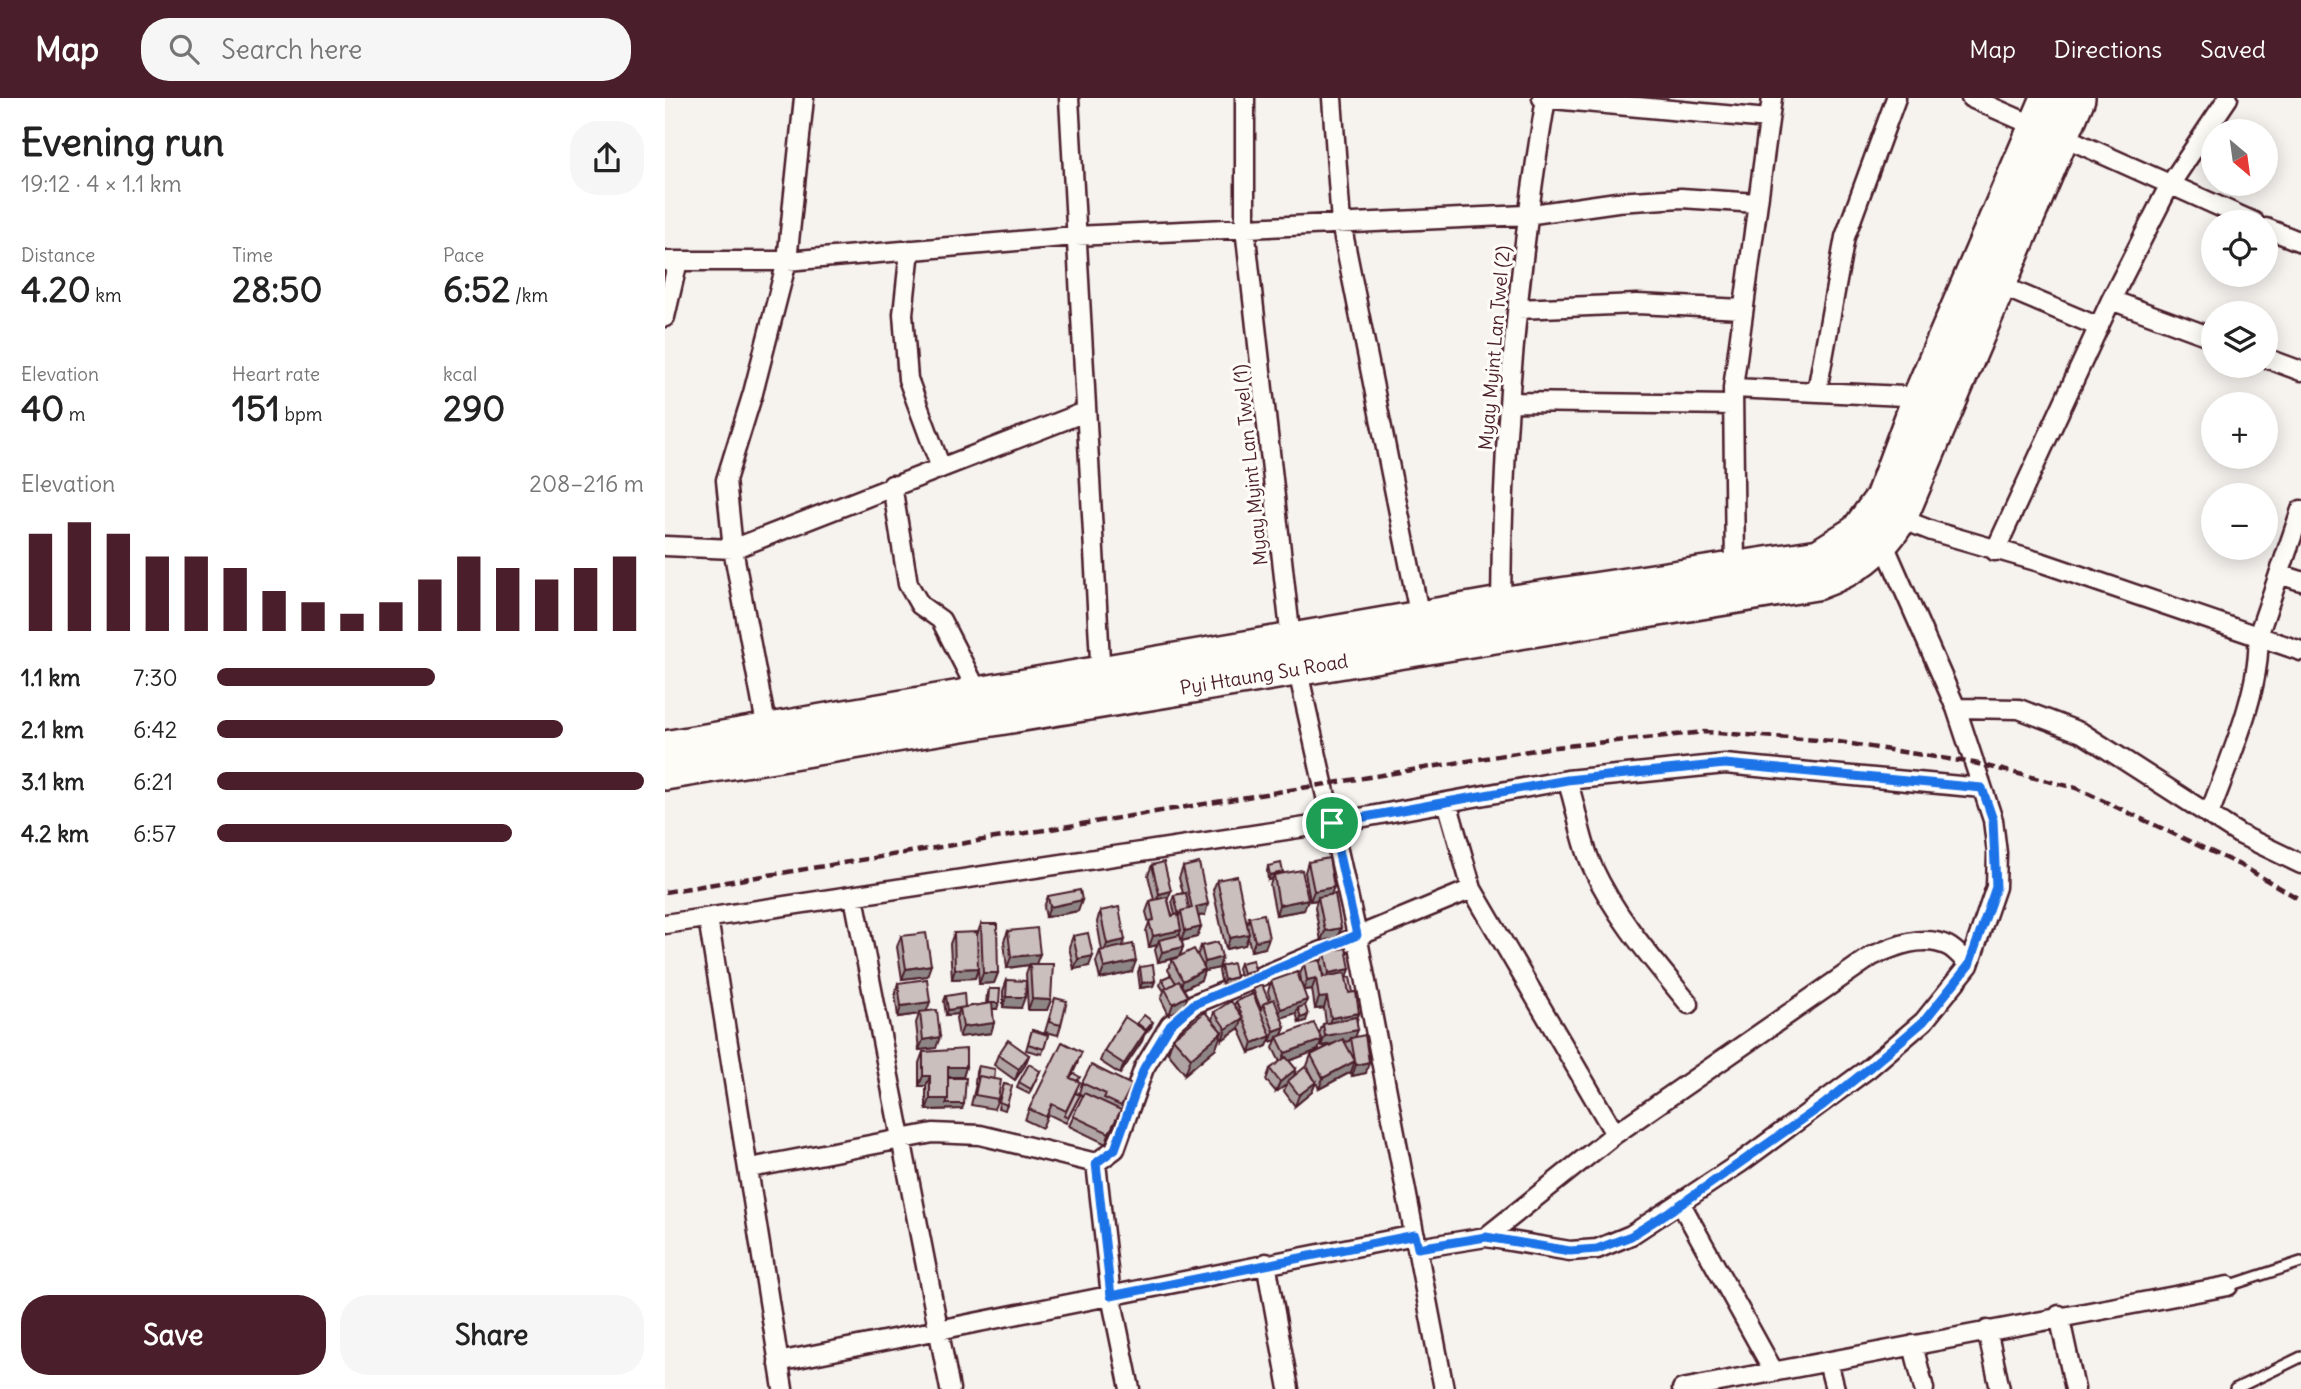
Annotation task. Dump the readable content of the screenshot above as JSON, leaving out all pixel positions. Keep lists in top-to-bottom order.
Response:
{
  "streets": {
    "highway": ["Pyi Htaung Su Road"],
    "street": ["Myay Myint Lan Twel (2)", "Myay Myint Lan Twel (1)"]
  },
  "crossings": [
    ["Myay Myint Lan Twel (2)", "Pyi Htaung Su Road"],
    ["Myay Myint Lan Twel (1)", "Pyi Htaung Su Road"]
  ],
  "north": "bottom right",
  "page": {
    "header": "Map",
    "search": "Search here",
    "nav": ["Map", "Directions", "Saved"],
    "heading": ["Evening run", "19:12 · 4 × 1.1 km"],
    "map_buttons": ["+", "−"],
    "stats": [
      ["Distance", "4.20 km"],
      ["Time", "28:50"],
      ["Pace", "6:52 /km"],
      ["Elevation", "40 m"],
      ["Heart rate", "151 bpm"],
      ["kcal", "290"]
    ],
    "chart": ["Elevation", "208–216 m"],
    "list": [
      {
        "name": "1.1 km",
        "note": "7:30"
      },
      {
        "name": "2.1 km",
        "note": "6:42"
      },
      {
        "name": "3.1 km",
        "note": "6:21"
      },
      {
        "name": "4.2 km",
        "note": "6:57"
      }
    ],
    "buttons": ["Save", "Share"]
  }
}
